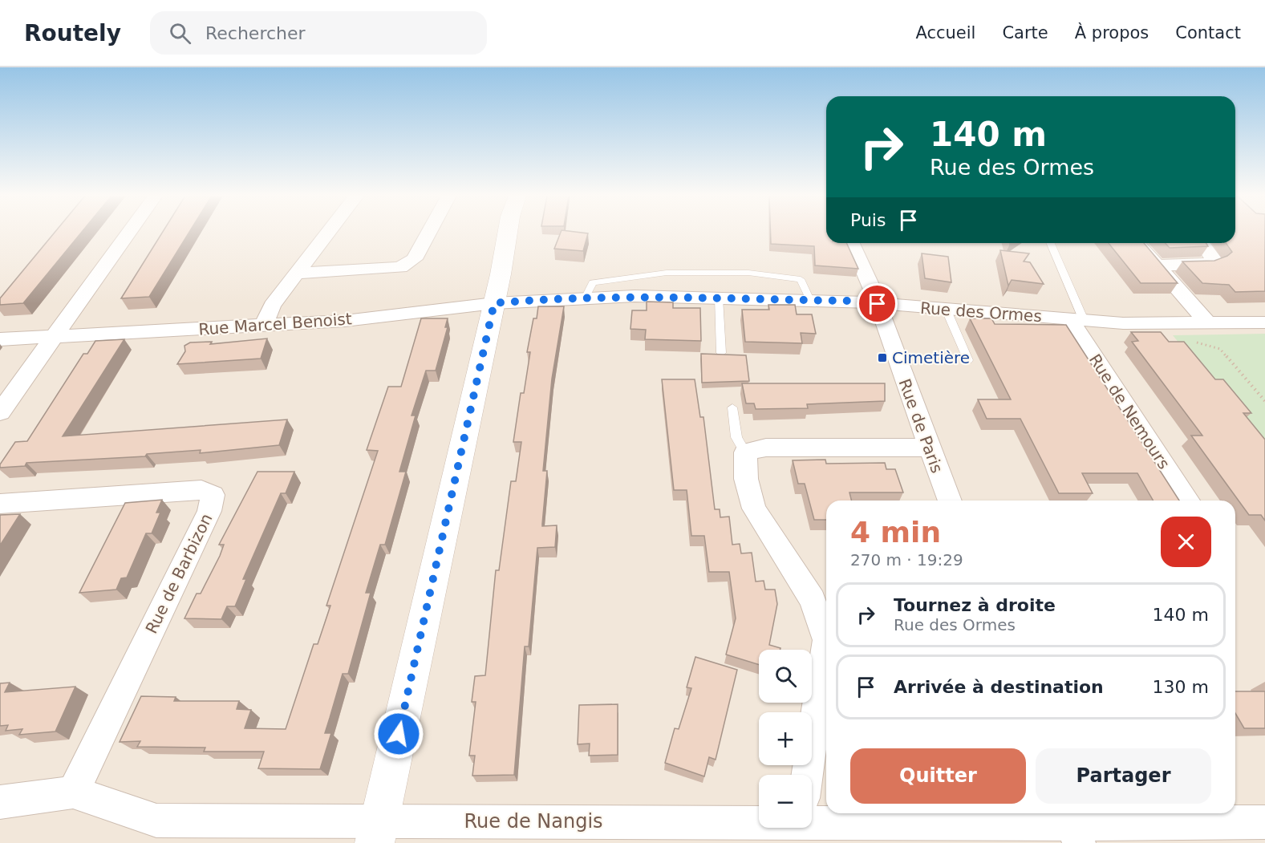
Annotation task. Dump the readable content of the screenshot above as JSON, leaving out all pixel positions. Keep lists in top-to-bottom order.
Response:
{
  "streets": {
    "street": [
      "Rue des Ormes",
      "Rue Marcel Benoist",
      "Rue de Nemours",
      "Rue de Paris",
      "Rue de Barbizon",
      "Rue de Nangis"
    ]
  },
  "crossings": [
    ["Rue des Ormes", "Rue Marcel Benoist"],
    ["Rue des Ormes", "Rue de Nemours"],
    ["Rue des Ormes", "Rue de Paris"],
    ["Rue de Barbizon", "Rue de Nangis"]
  ],
  "places": {
    "transit": ["Cimetière"]
  },
  "page": {
    "header": "Routely",
    "search": "Rechercher",
    "nav": [
      "Accueil",
      "Carte",
      "À propos",
      "Contact"
    ],
    "turn": ["140 m", "Rue des Ormes"],
    "then": "Puis",
    "heading": ["4 min", "270 m · 19:29"],
    "list": [
      {
        "name": "Tournez à droite",
        "note": "Rue des Ormes",
        "value": "140 m"
      },
      {
        "name": "Arrivée à destination",
        "value": "130 m"
      }
    ],
    "map_buttons": ["+", "−"],
    "buttons": ["Quitter", "Partager"]
  }
}
